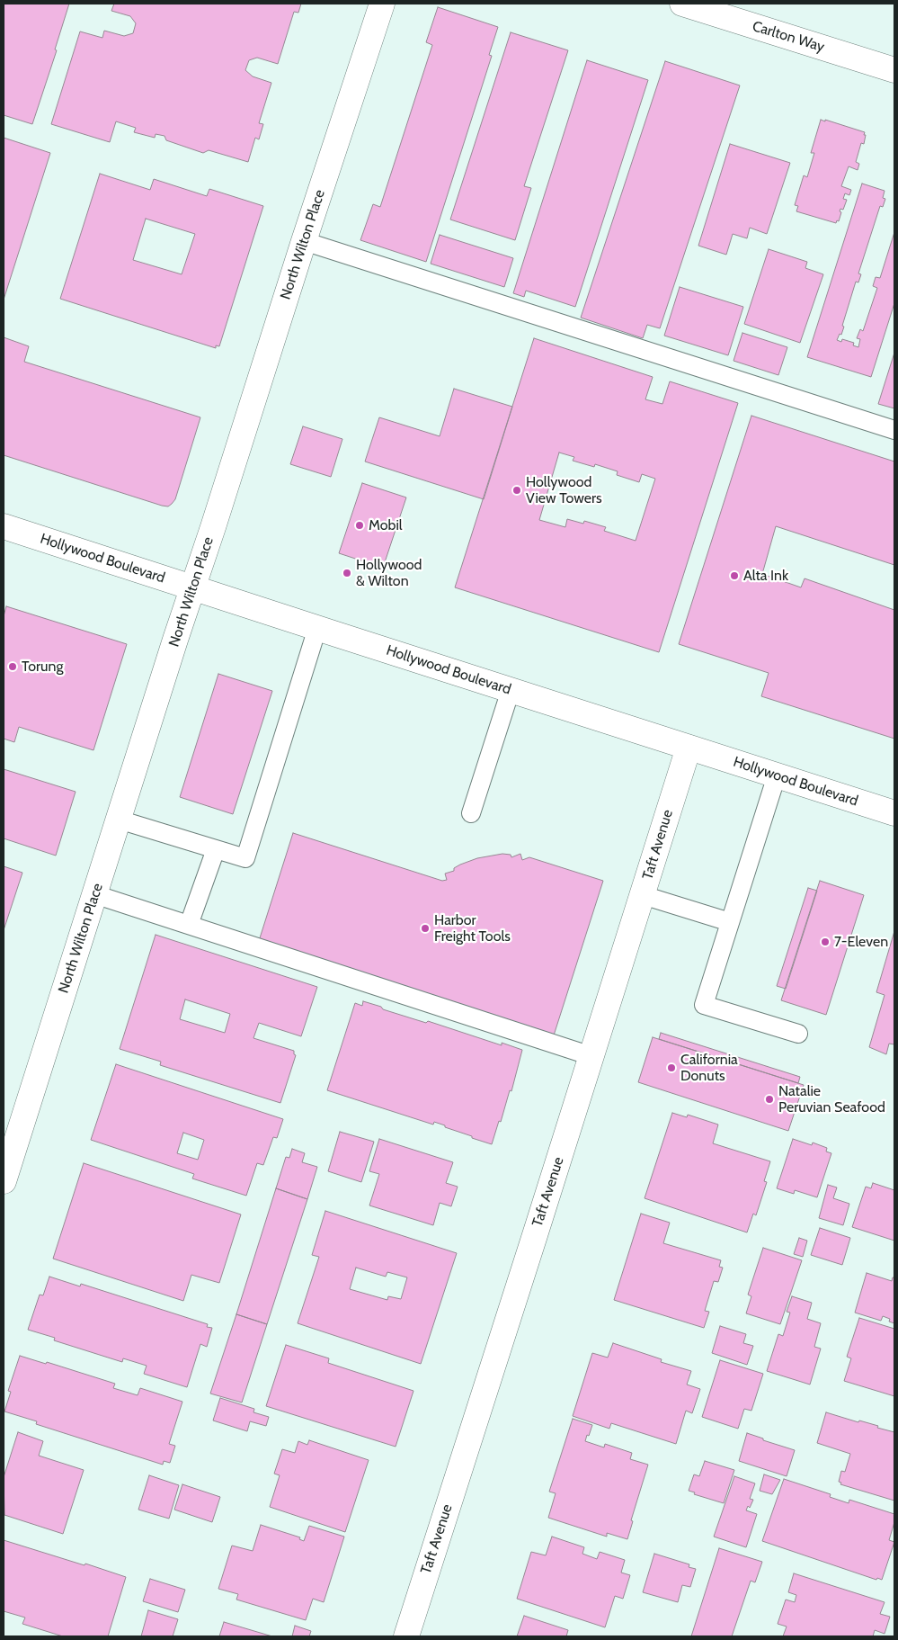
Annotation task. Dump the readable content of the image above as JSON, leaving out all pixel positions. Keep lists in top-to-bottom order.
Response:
{
  "streets": {
    "street": [
      "Carlton Way",
      "North Wilton Place",
      "Hollywood Boulevard",
      "Taft Avenue"
    ]
  },
  "crossings": [
    ["North Wilton Place", "Hollywood Boulevard"],
    ["Hollywood Boulevard", "Taft Avenue"]
  ],
  "places": [
    "Hollywood View Towers",
    "Mobil",
    "Hollywood & Wilton",
    "Alta Ink",
    "Torung",
    "Harbor Freight Tools",
    "7-Eleven",
    "California Donuts",
    "Natalie Peruvian Seafood"
  ]
}
